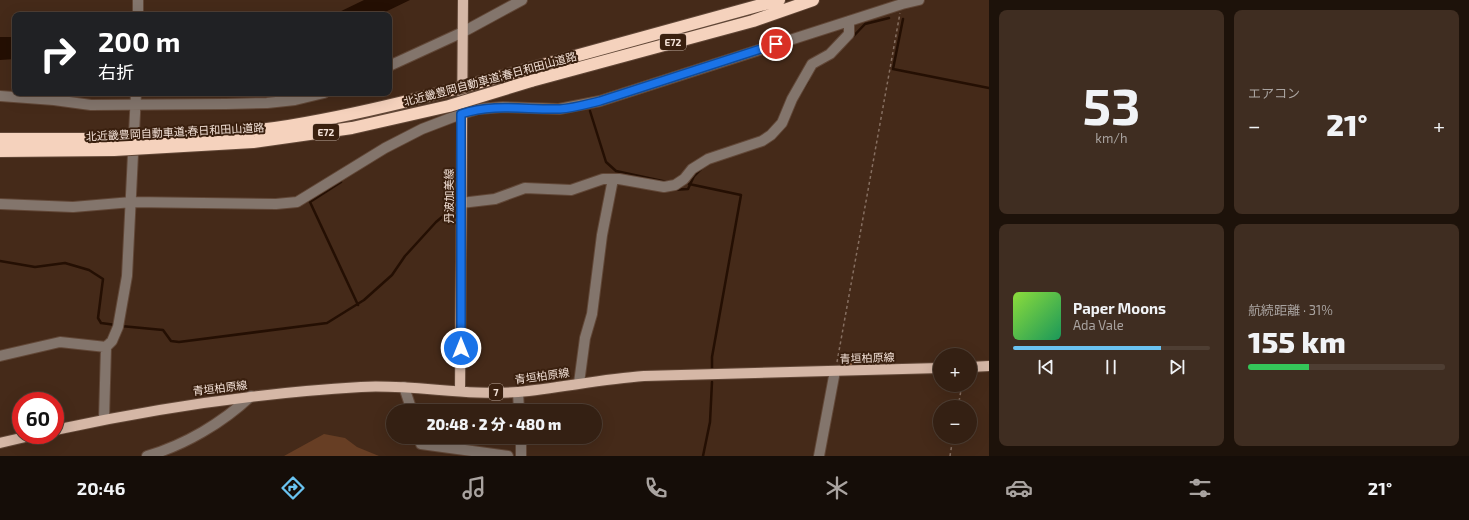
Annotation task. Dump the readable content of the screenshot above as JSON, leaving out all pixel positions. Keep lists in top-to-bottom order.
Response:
{
  "streets": {
    "highway": ["E72", "北近畿豊岡自動車道;春日和田山道路"],
    "main road": ["丹波加美線", "青垣柏原線", "7"]
  },
  "crossings": [
    ["丹波加美線", "青垣柏原線"]
  ],
  "page": {
    "tile": [
      ["53", "km/h"],
      "エアコン",
      ["航続距離 · 31%", "155 km"]
    ],
    "turn": ["200 m", "右折"],
    "heat": ["−", "21°", "+"],
    "song": ["Paper Moons", "Ada Vale"],
    "map_buttons": ["+", "−"],
    "limit": "60",
    "trip": "20:48 · 2 分 · 480 m",
    "tabs": ["20:46", "21°"]
  }
}
